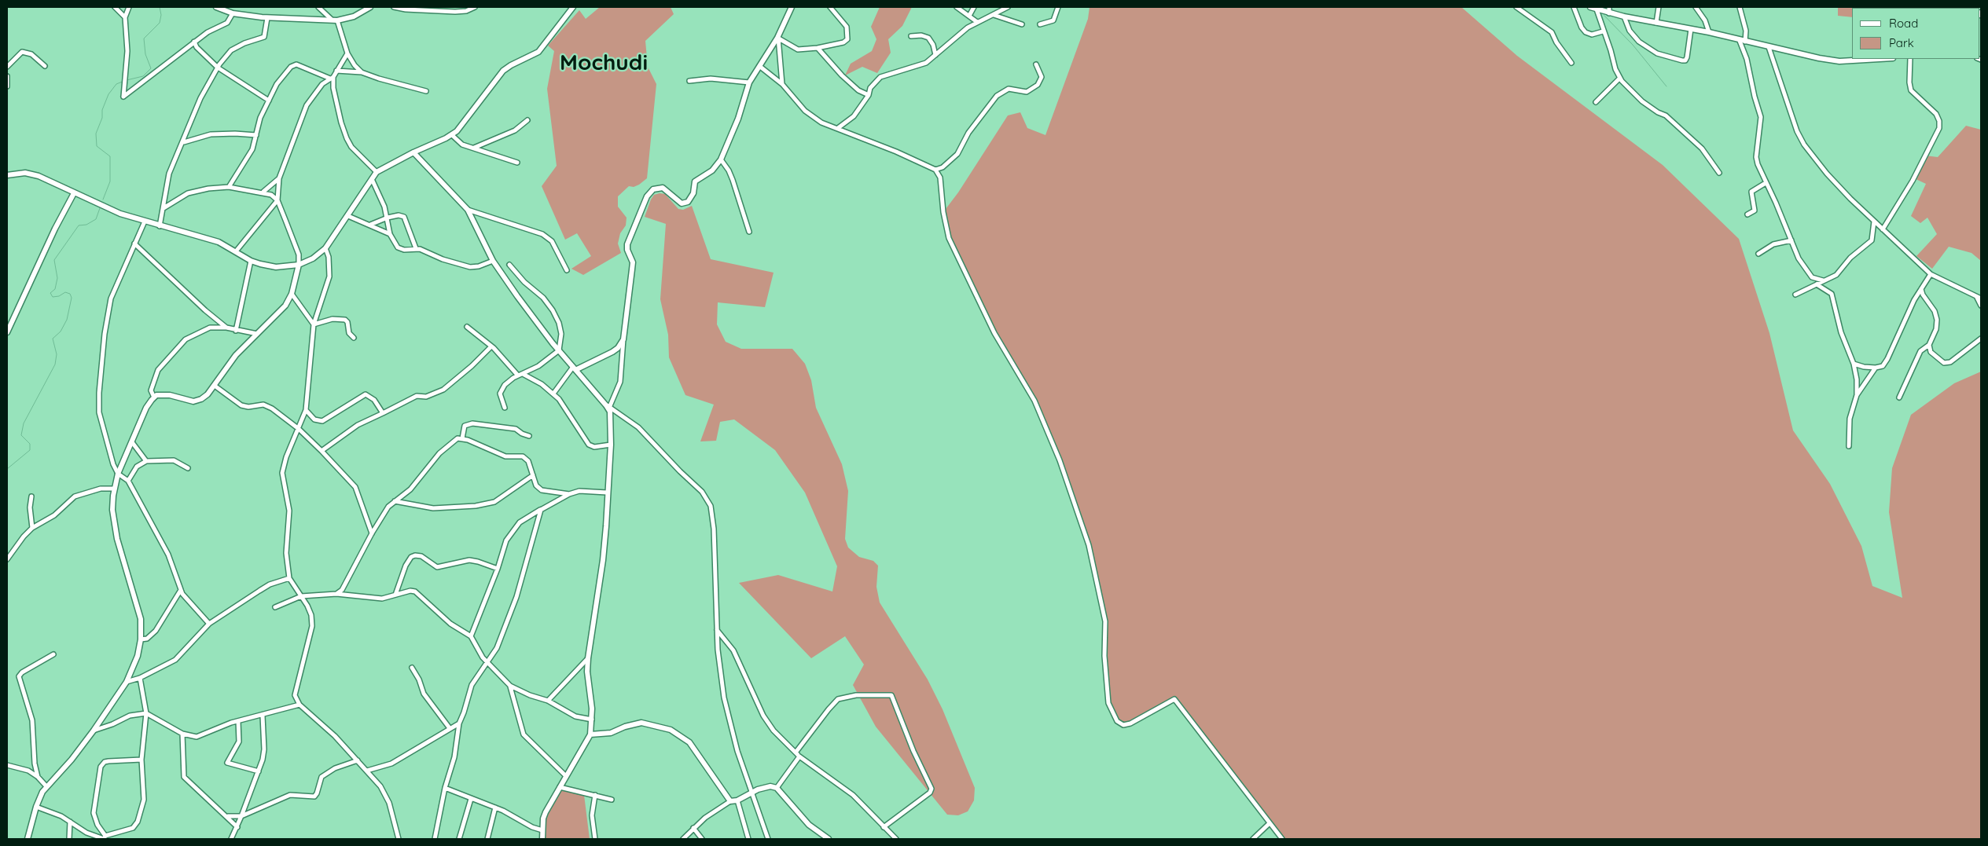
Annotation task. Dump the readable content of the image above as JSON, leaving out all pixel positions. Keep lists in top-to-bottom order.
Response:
{
  "districts": ["Mochudi"],
  "legend": ["Road", "Park"]
}
